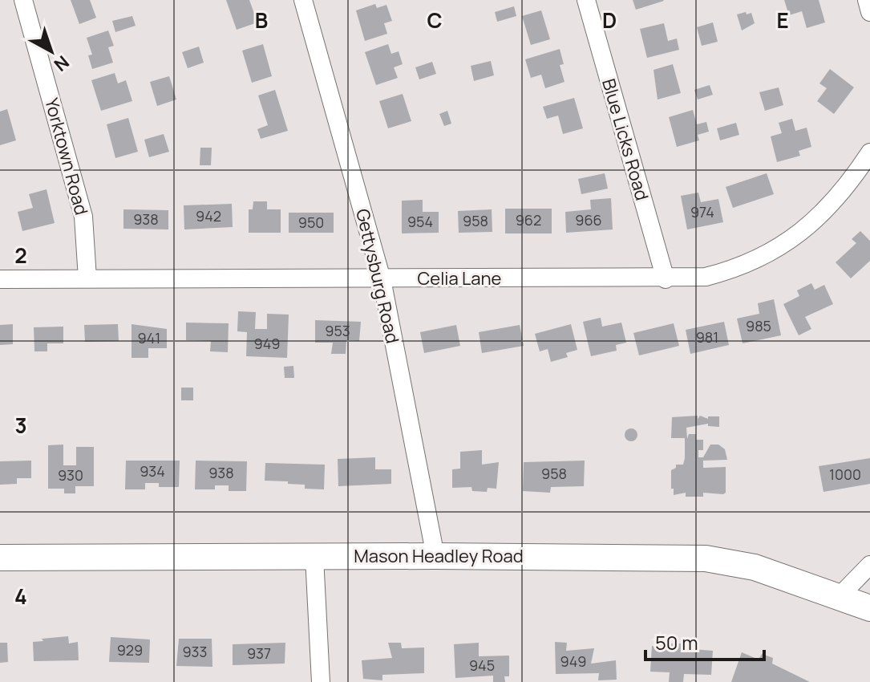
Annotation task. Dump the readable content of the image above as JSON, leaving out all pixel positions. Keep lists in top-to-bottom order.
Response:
{
  "streets": {
    "main road": ["Mason Headley Road"],
    "street": [
      "Blue Licks Road",
      "Yorktown Road",
      "Gettysburg Road",
      "Celia Lane"
    ]
  },
  "crossings": [
    ["Blue Licks Road", "Celia Lane"],
    ["Yorktown Road", "Celia Lane"],
    ["Gettysburg Road", "Celia Lane"],
    ["Gettysburg Road", "Mason Headley Road"]
  ],
  "house_numbers": [
    "974",
    "942",
    "938",
    "962",
    "966",
    "958",
    "954",
    "950",
    "985",
    "953",
    "981",
    "941",
    "949",
    "934",
    "938",
    "958",
    "1000",
    "930",
    "929",
    "933",
    "937",
    "949",
    "945"
  ],
  "scale_bar": "50 m",
  "north": "bottom right",
  "grid": {
    "columns": [
      "B",
      "C",
      "D",
      "E"
    ],
    "rows": ["2", "3", "4"]
  }
}
